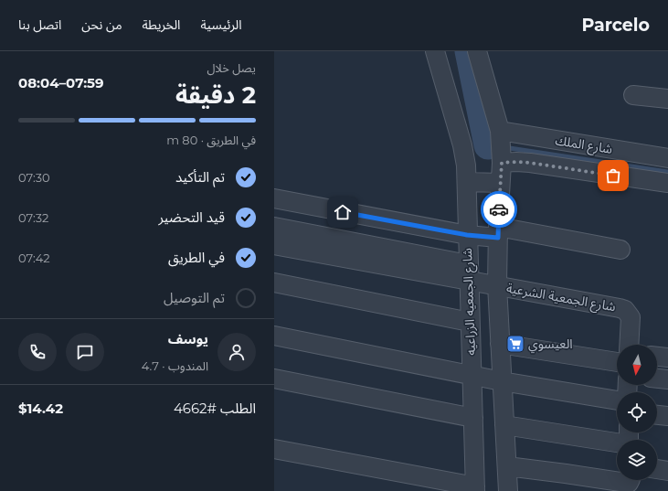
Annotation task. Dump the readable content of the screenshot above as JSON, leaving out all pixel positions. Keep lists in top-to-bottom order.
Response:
{
  "streets": {
    "street": ["شارع الملك", "شارع الجمعية الشرعية", "شارع الجمعيه الزراعيه"]
  },
  "crossings": [
    ["شارع الجمعية الشرعية", "شارع الجمعيه الزراعيه"]
  ],
  "places": {
    "supermarket": ["العيسوي"]
  },
  "north": "bottom",
  "page": {
    "header": "Parcelo",
    "nav": [
      "الرئيسية",
      "الخريطة",
      "من نحن",
      "اتصل بنا"
    ],
    "heading": ["2 دقيقة", "يصل خلال", "07:59–08:04"],
    "panel": [
      "يوسف",
      "المندوب · 4.7",
      "الطلب #4662",
      "$14.42"
    ],
    "bar": "في الطريق · 80 m",
    "list": [
      ["تم التأكيد", "07:30"],
      ["قيد التحضير", "07:32"],
      ["في الطريق", "07:42"],
      "تم التوصيل"
    ]
  }
}
